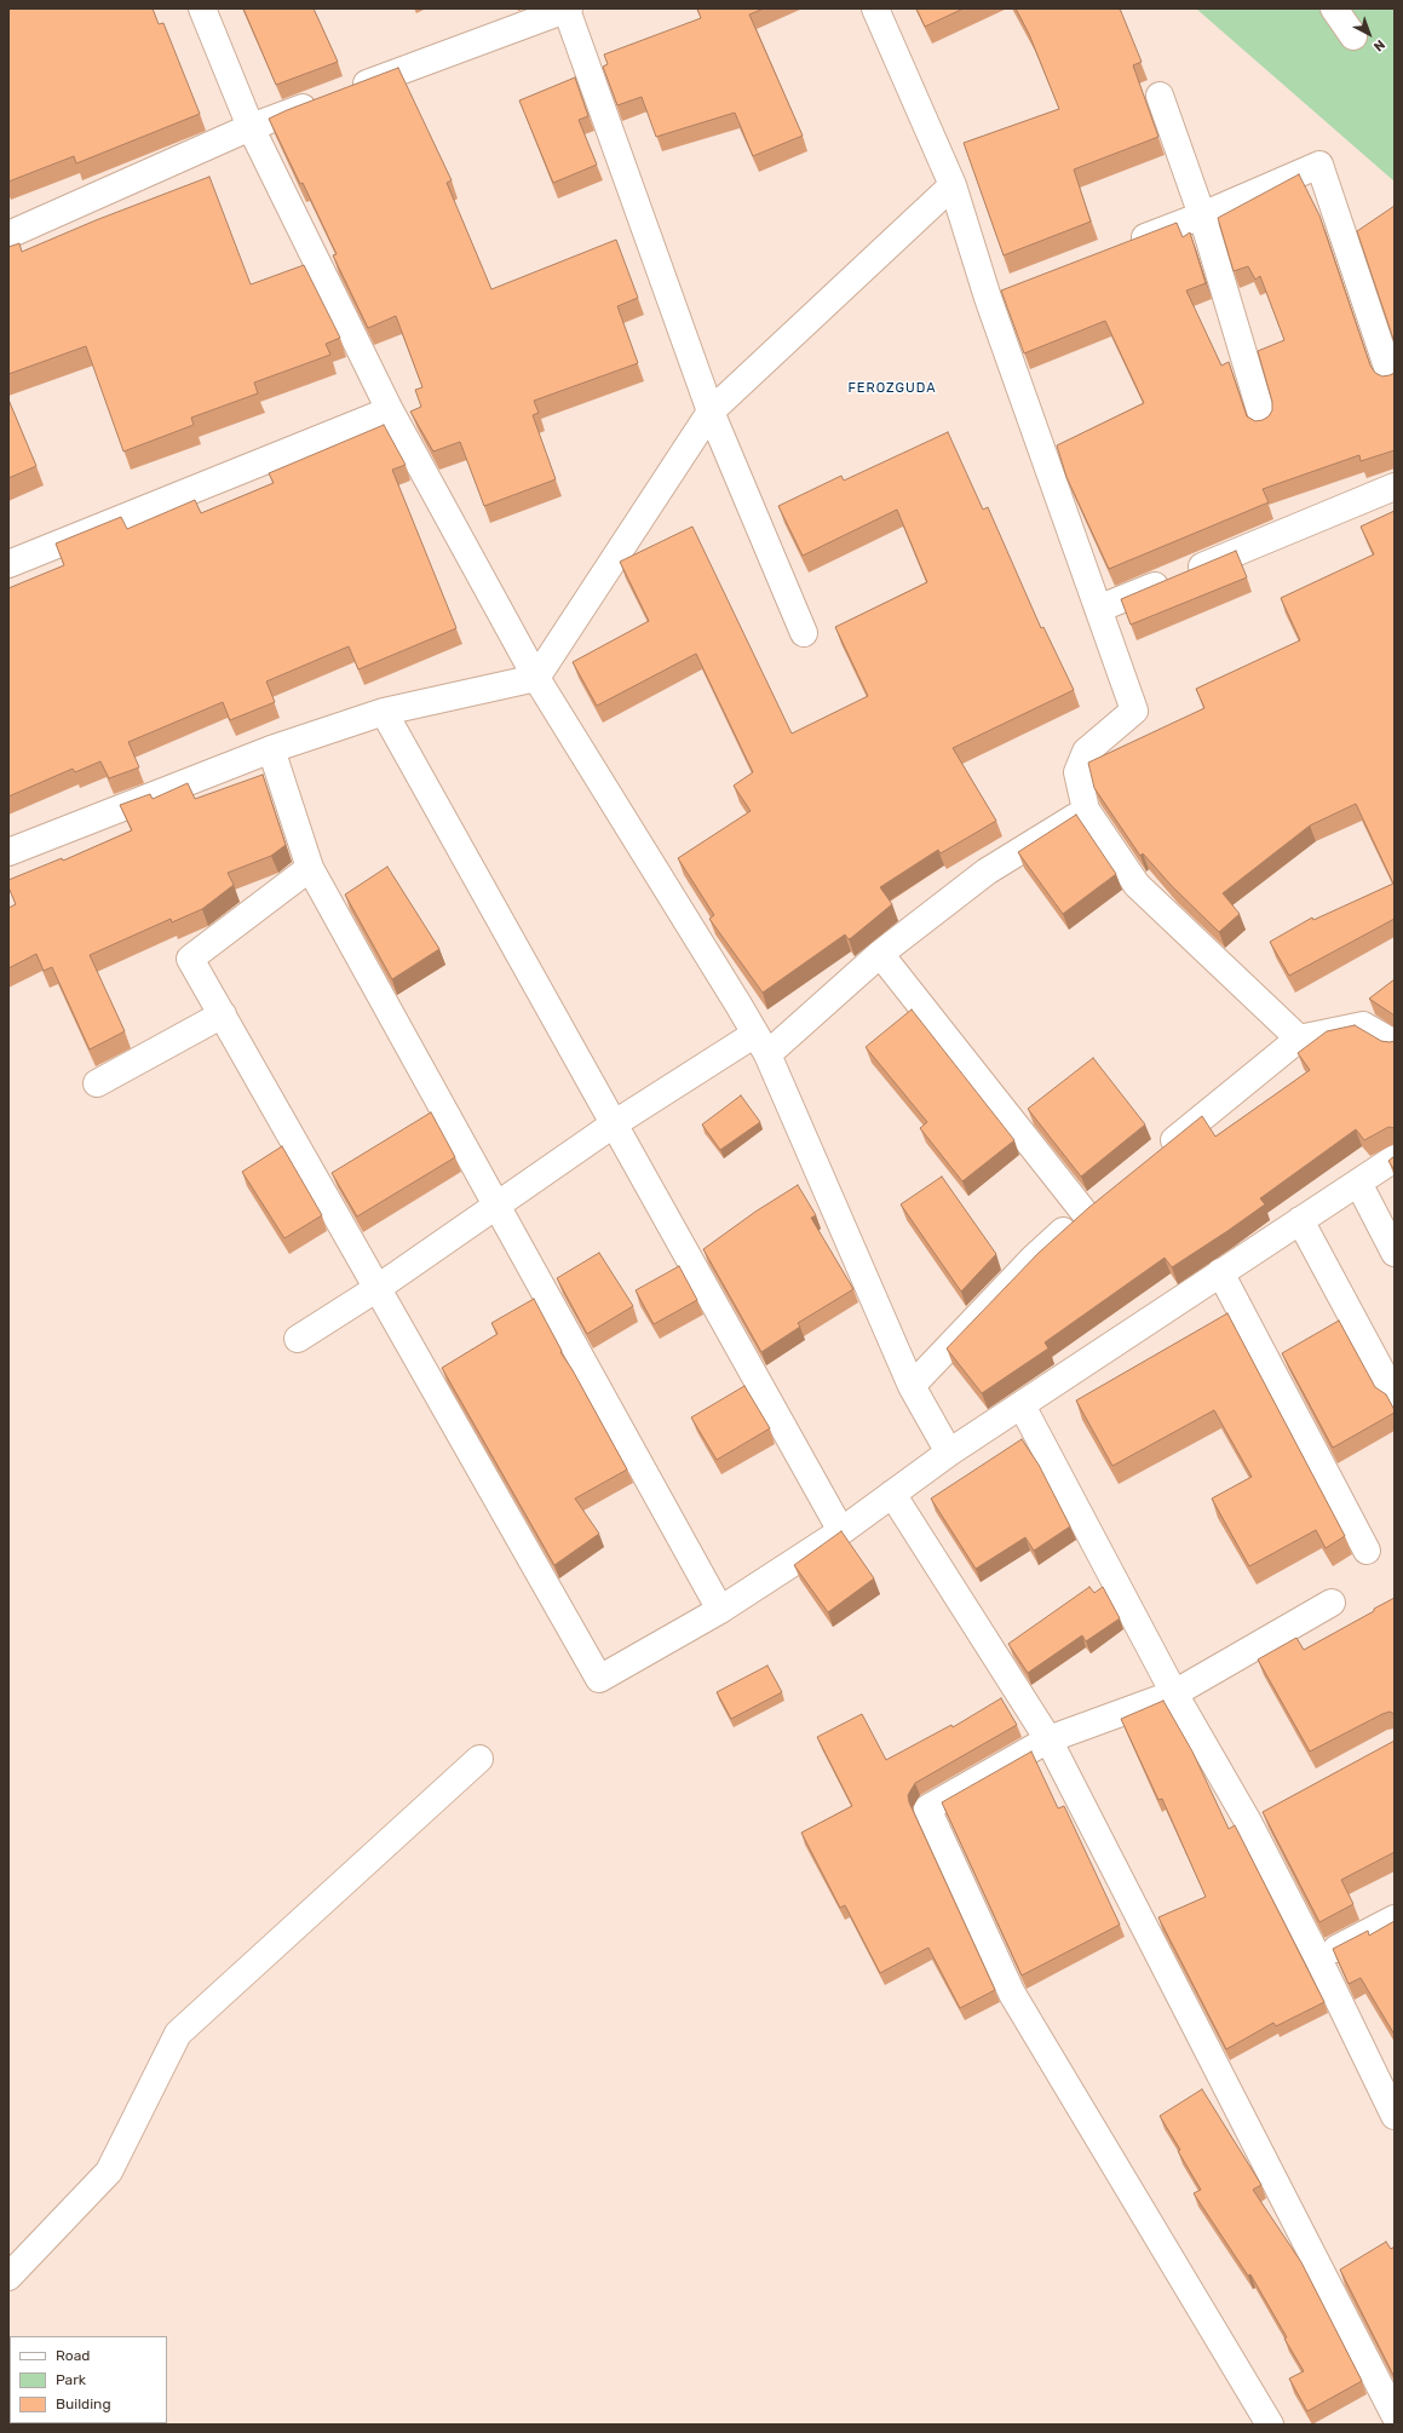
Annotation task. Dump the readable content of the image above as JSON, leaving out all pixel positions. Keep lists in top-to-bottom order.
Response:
{
  "districts": ["FEROZGUDA"],
  "legend": ["Road", "Park", "Building"],
  "north": "bottom right"
}
